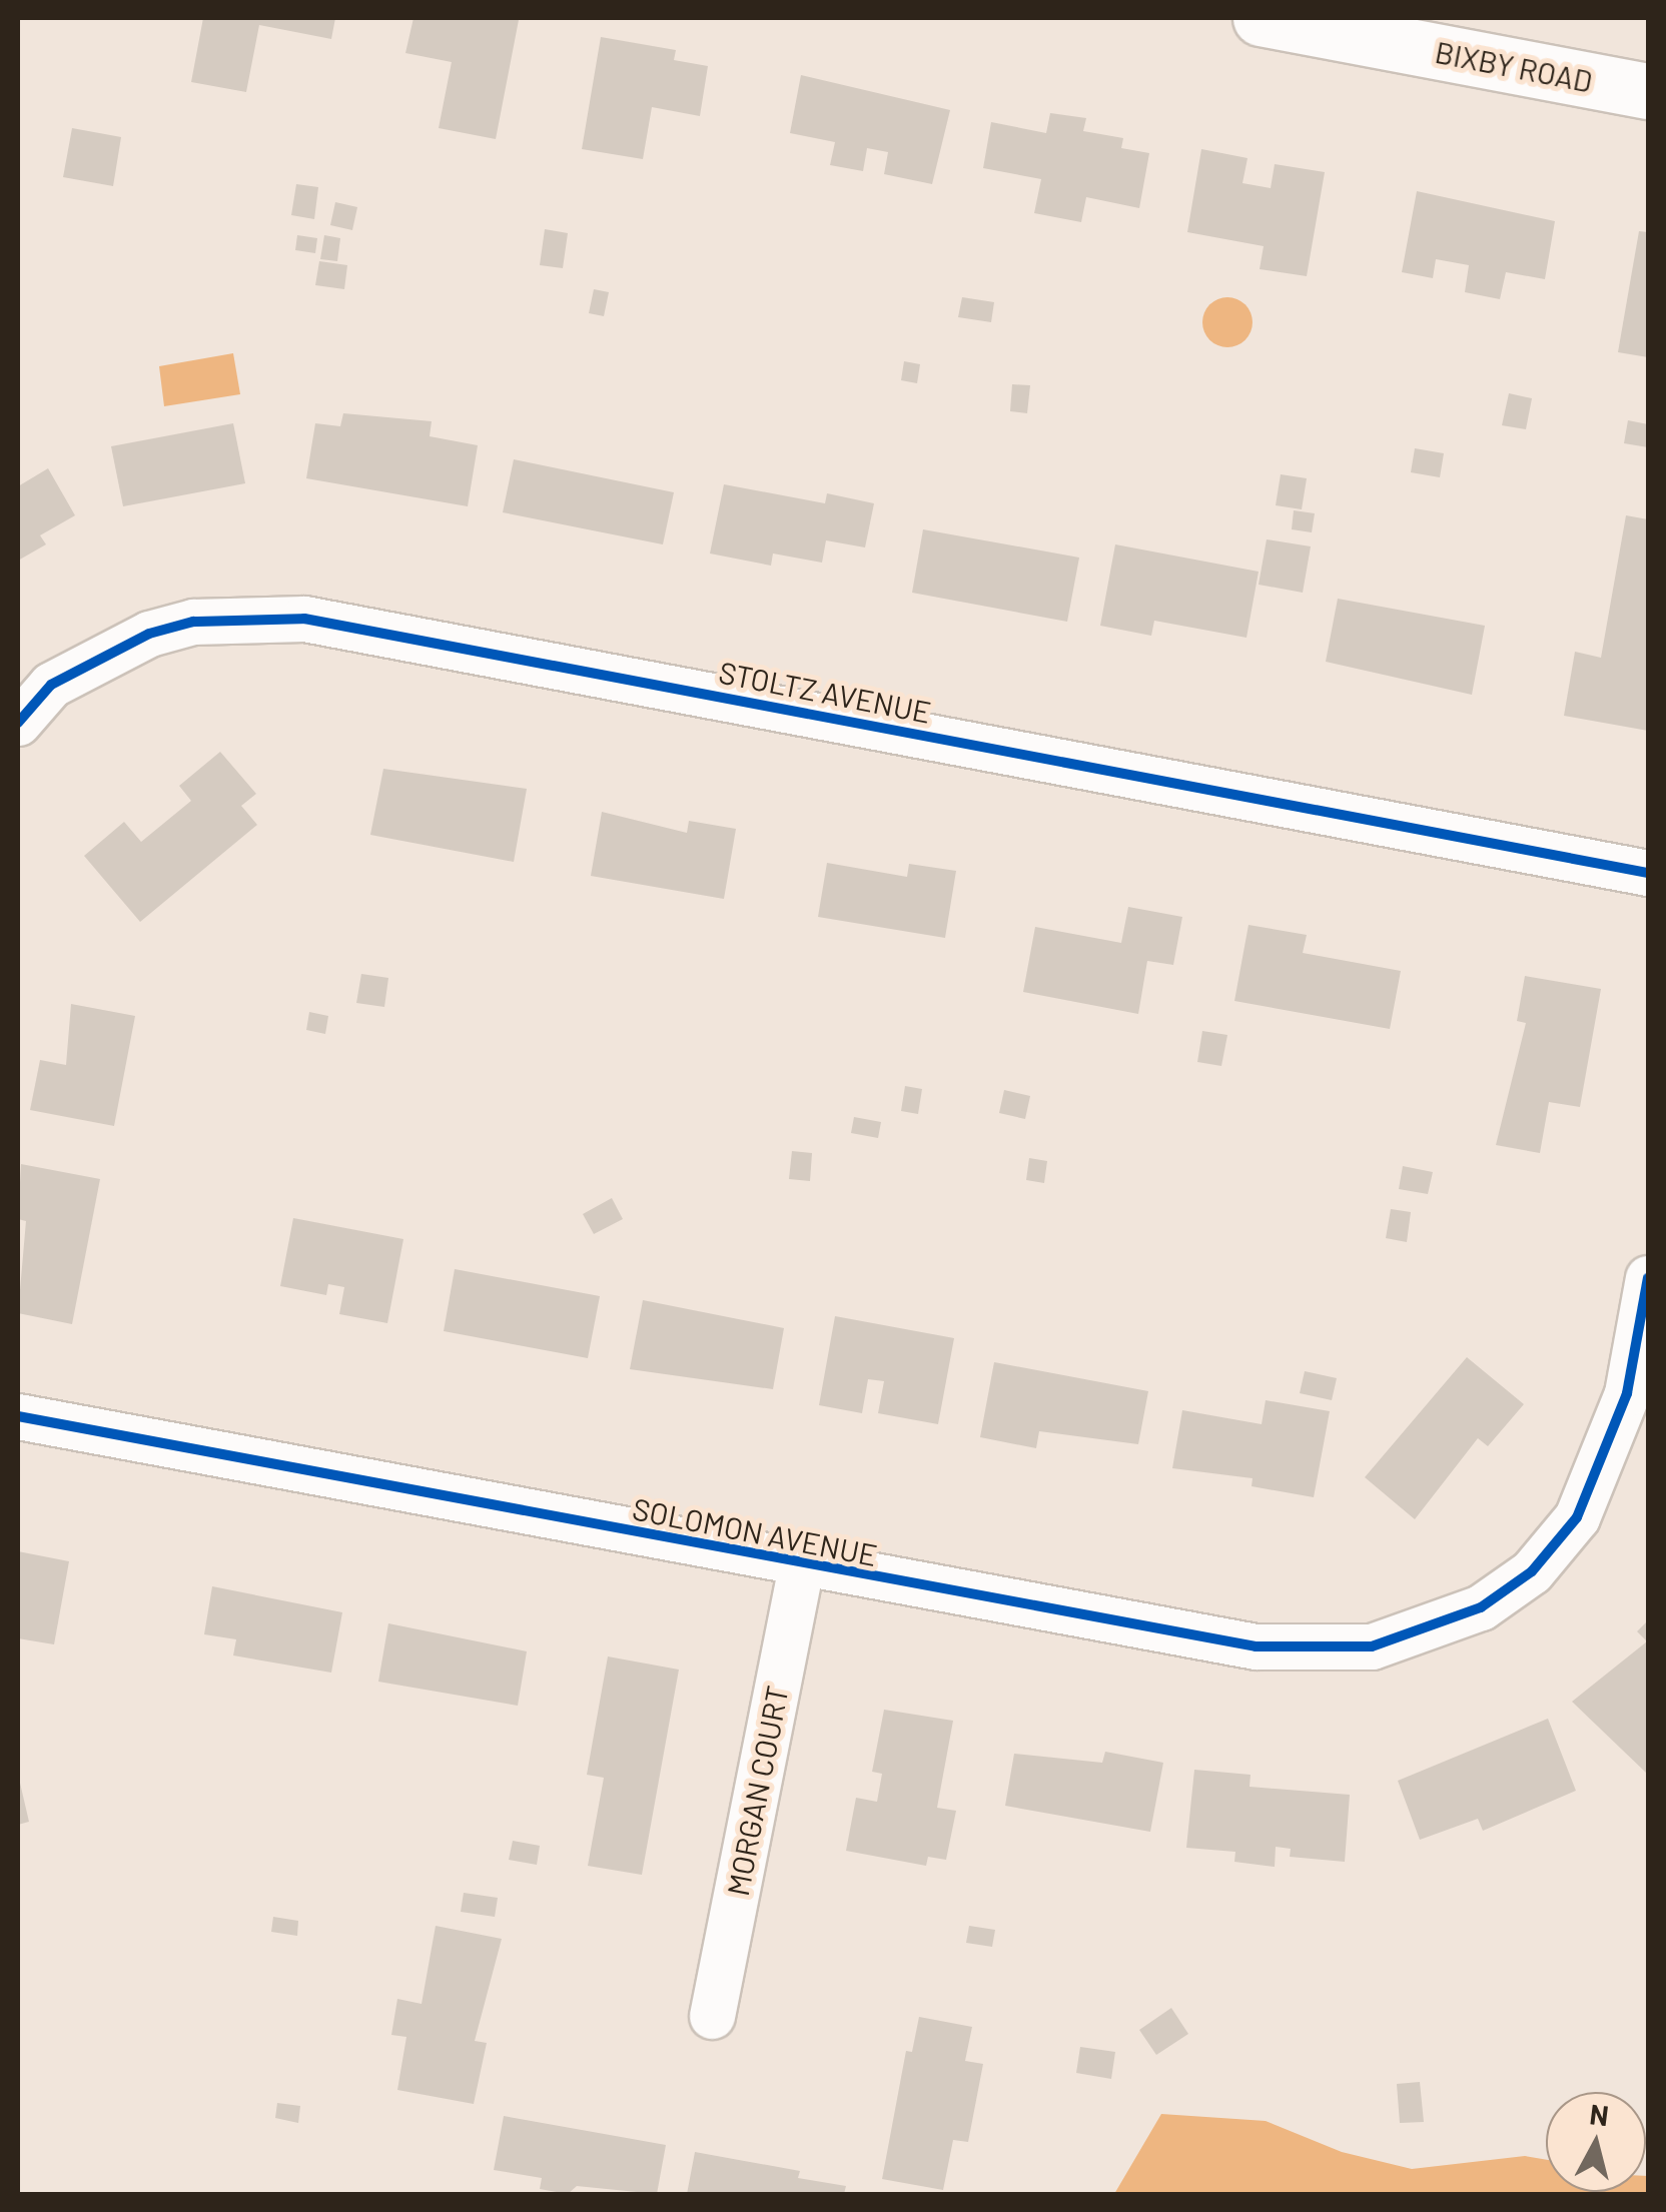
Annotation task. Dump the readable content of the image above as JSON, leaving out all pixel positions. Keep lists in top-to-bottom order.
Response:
{
  "streets": {
    "street": [
      "BIXBY ROAD",
      "STOLTZ AVENUE",
      "SOLOMON AVENUE",
      "MORGAN COURT"
    ]
  },
  "crossings": [
    ["SOLOMON AVENUE", "MORGAN COURT"]
  ],
  "north": "top"
}
